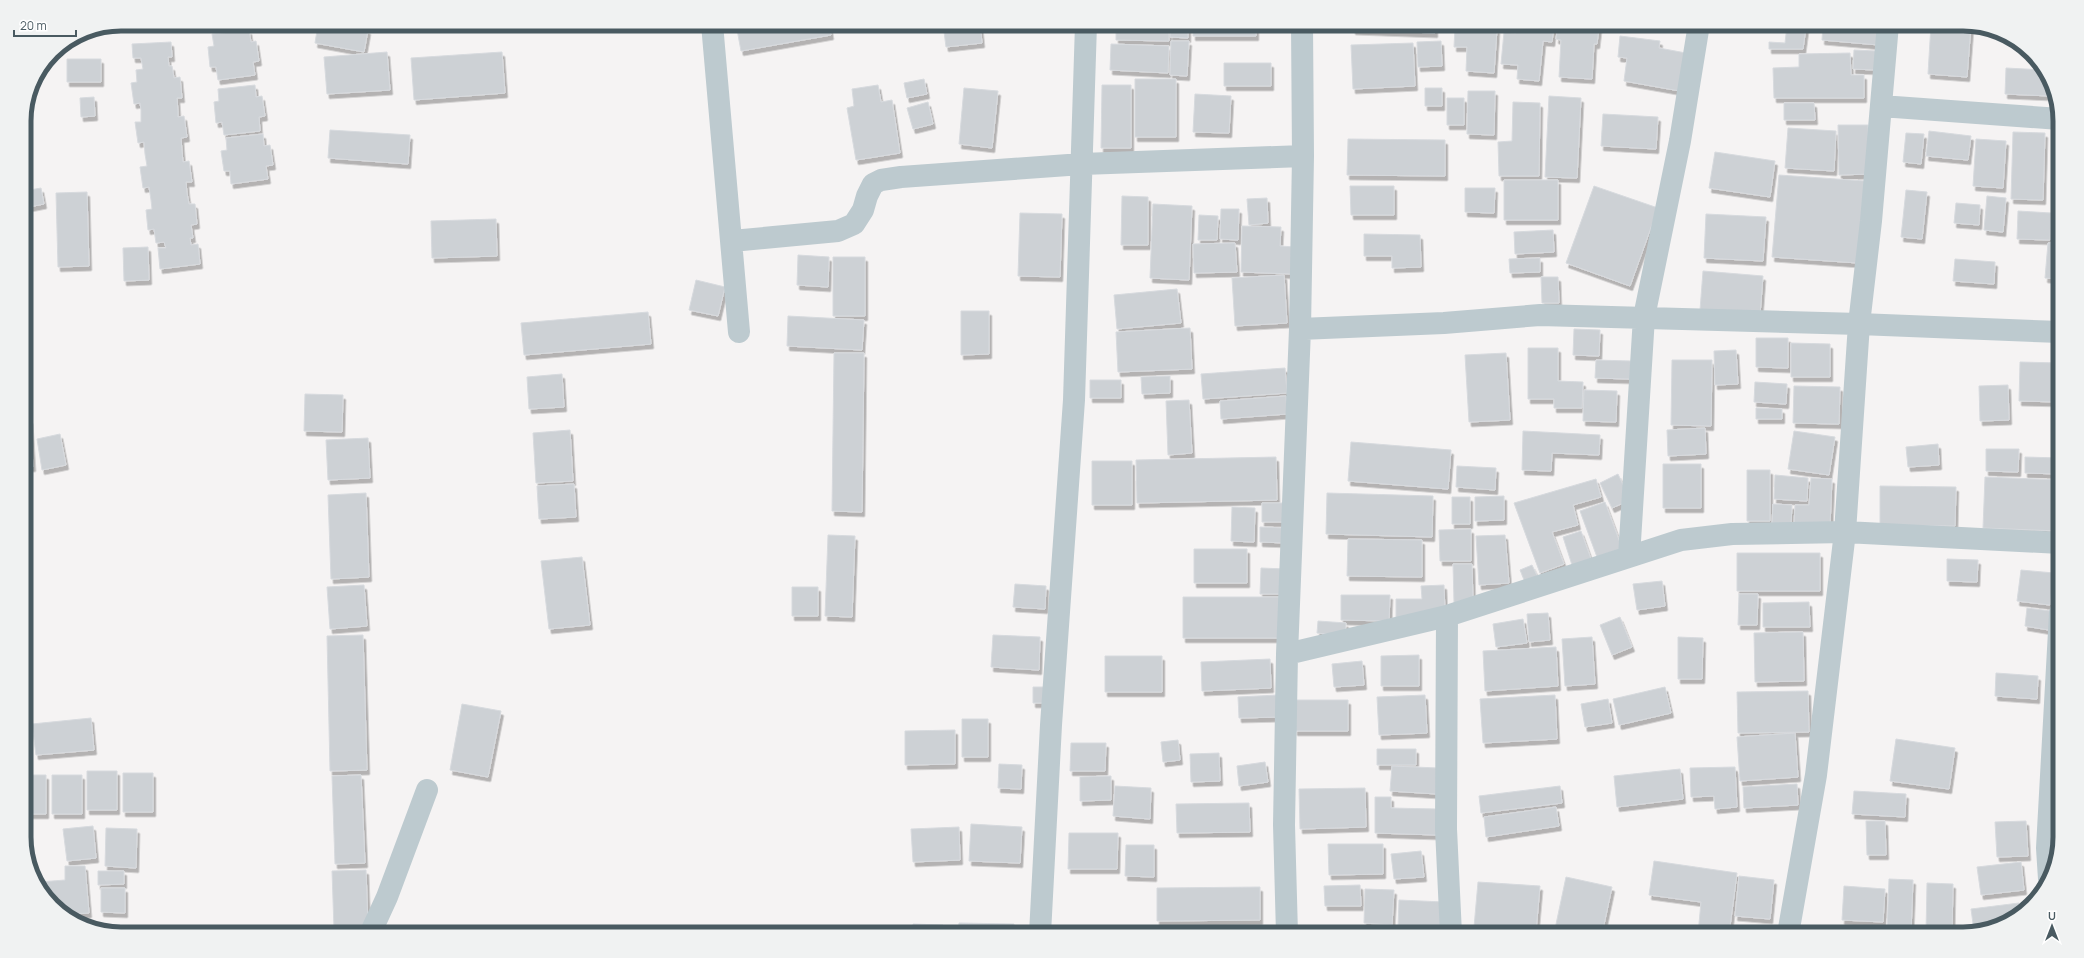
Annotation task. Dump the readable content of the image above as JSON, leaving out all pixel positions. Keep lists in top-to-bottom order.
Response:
{
  "scale_bar": "20 m",
  "north": "top"
}
